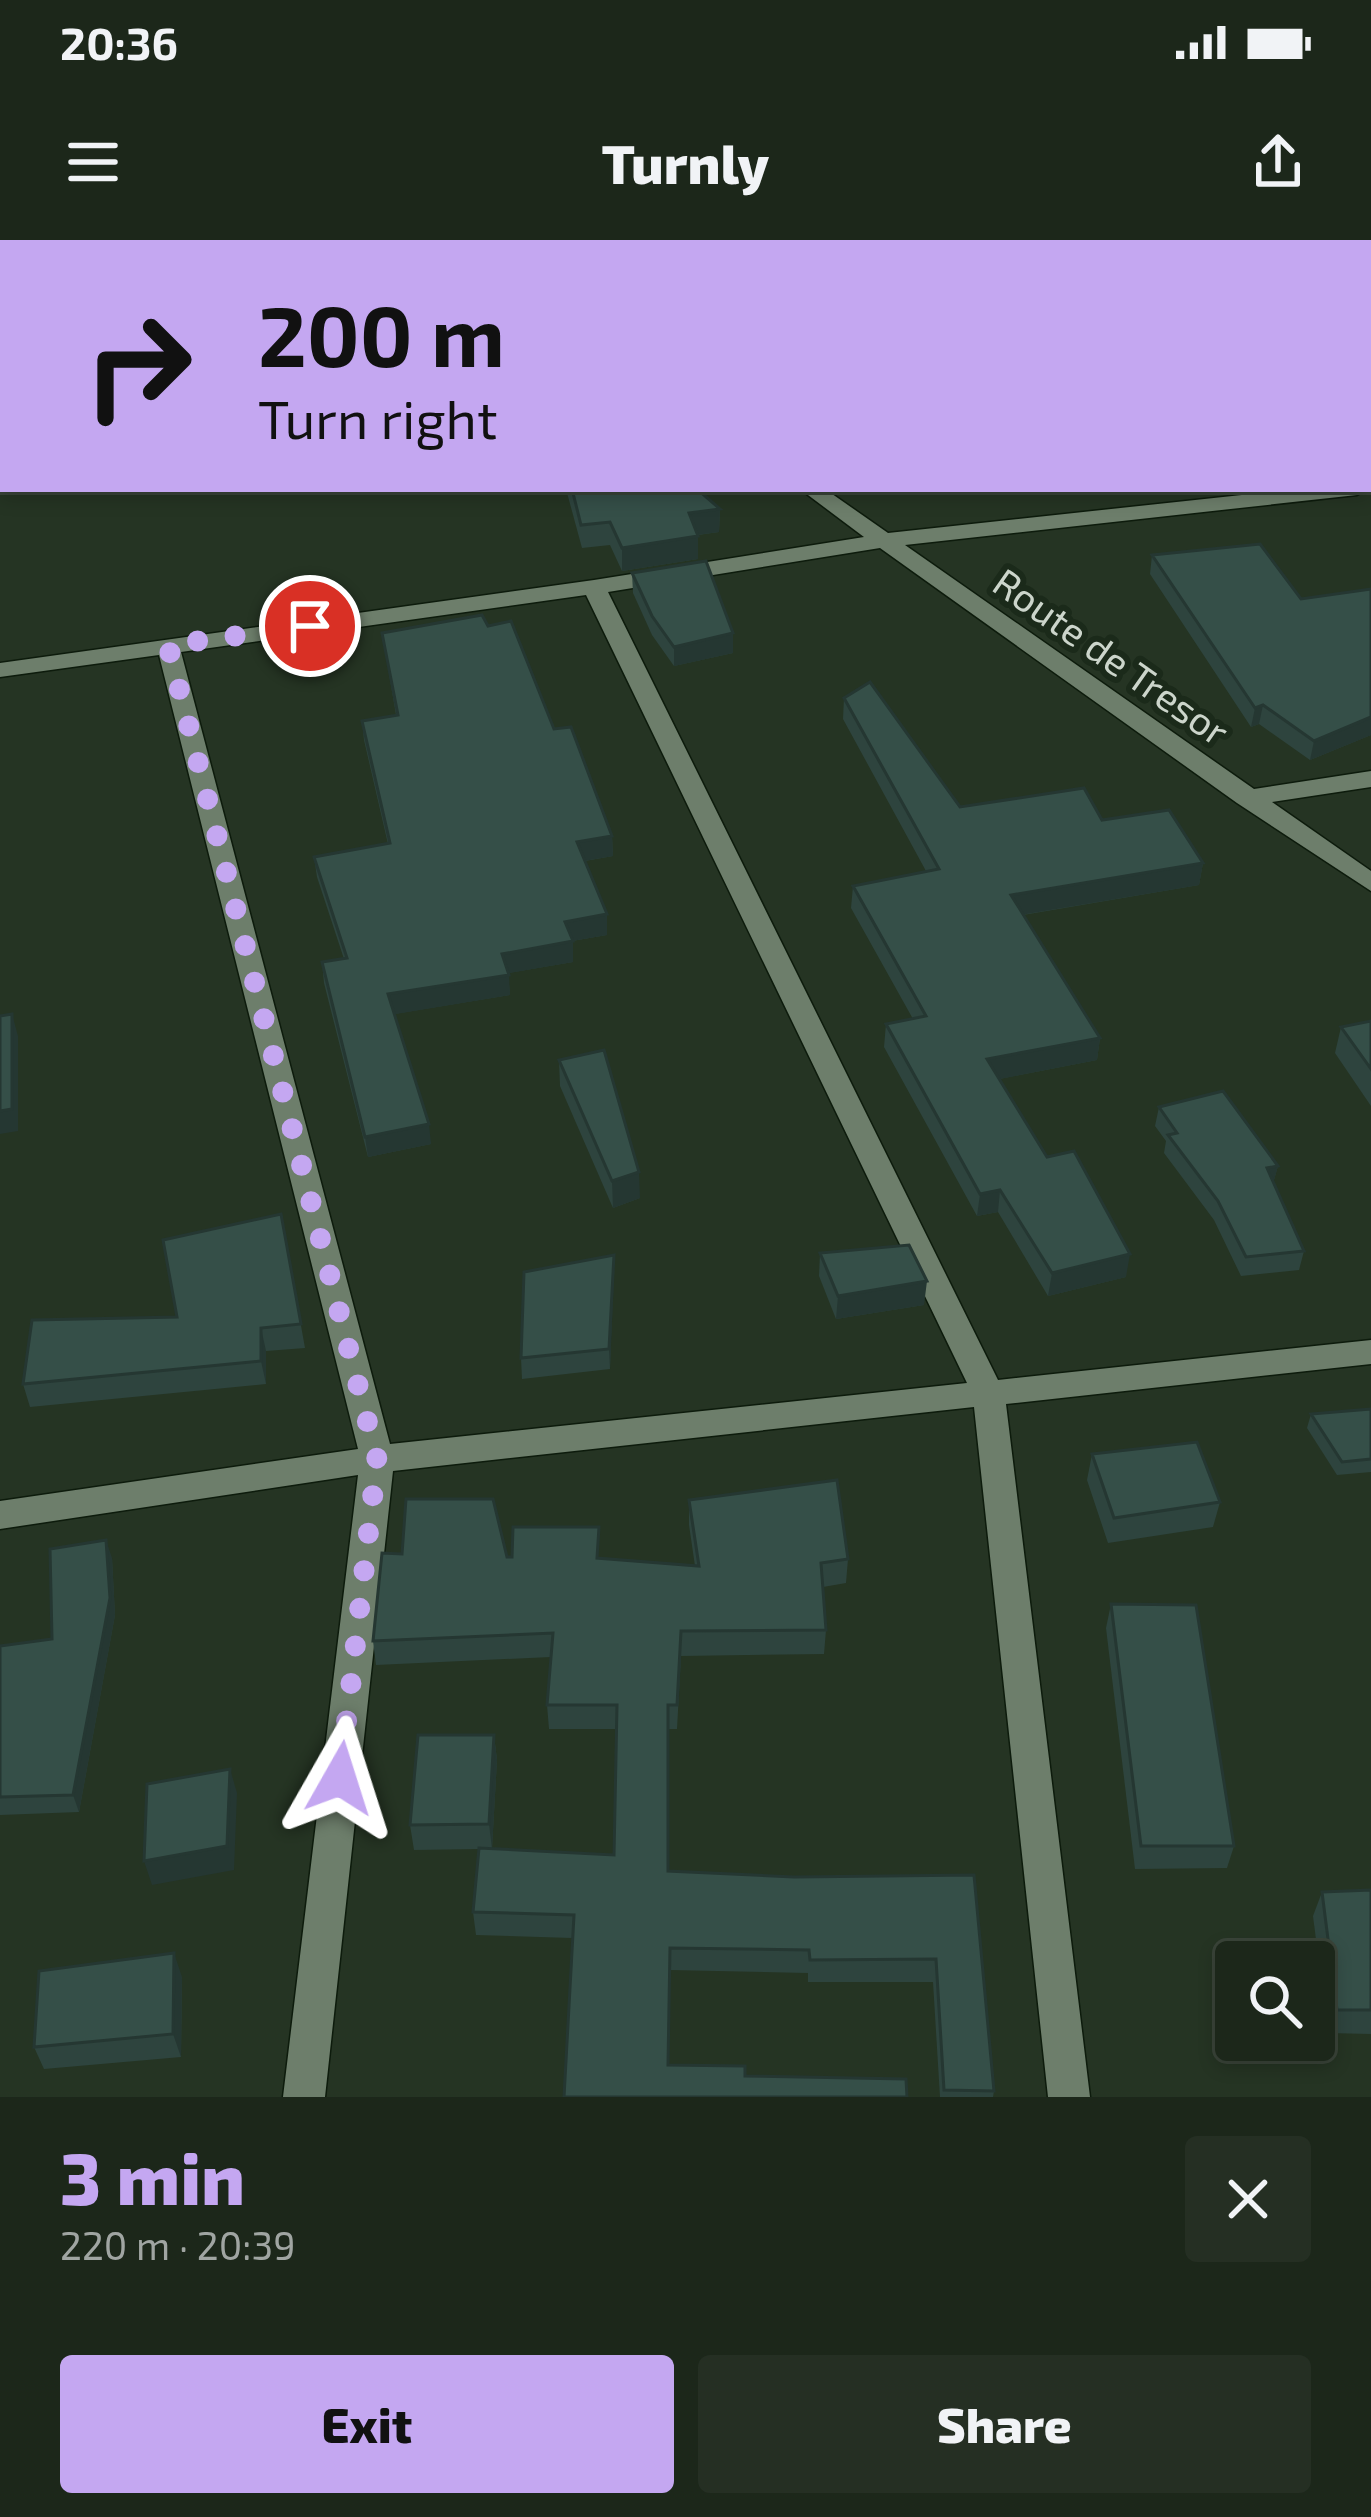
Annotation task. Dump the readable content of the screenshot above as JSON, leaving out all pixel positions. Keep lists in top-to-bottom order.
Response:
{
  "streets": {
    "street": ["Route de Tresor"]
  },
  "page": {
    "status": "20:36",
    "header": "Turnly",
    "turn": ["200 m", "Turn right"],
    "heading": ["3 min", "220 m · 20:39"],
    "buttons": ["Exit", "Share"]
  }
}
